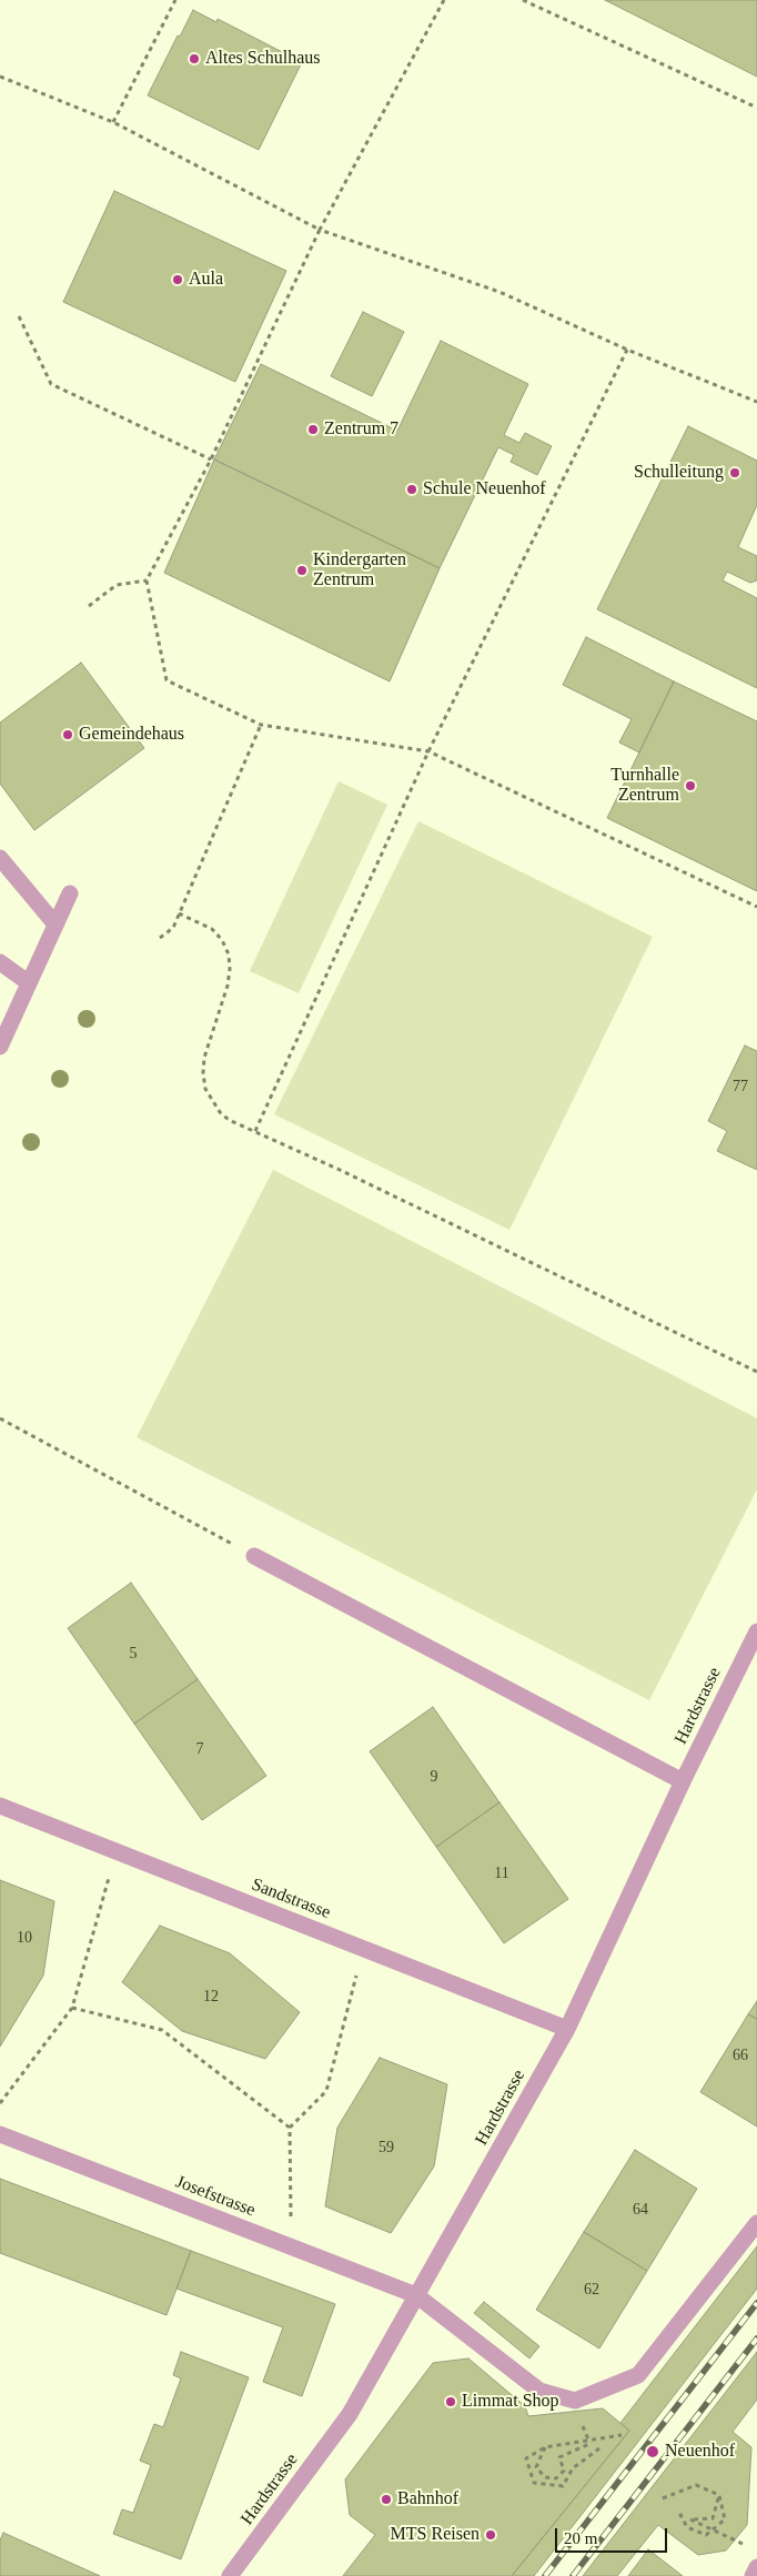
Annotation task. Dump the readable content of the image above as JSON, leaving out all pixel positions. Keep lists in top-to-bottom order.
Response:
{
  "streets": {
    "street": ["Hardstrasse", "Sandstrasse", "Josefstrasse"]
  },
  "crossings": [
    ["Hardstrasse", "Sandstrasse"],
    ["Hardstrasse", "Josefstrasse"]
  ],
  "places": [
    "Altes Schulhaus",
    "Aula",
    "Zentrum 7",
    "Schulleitung",
    "Schule Neuenhof",
    "Kindergarten Zentrum",
    "Gemeindehaus",
    "Turnhalle Zentrum",
    "Limmat Shop",
    "Neuenhof",
    "Bahnhof",
    "MTS Reisen"
  ],
  "house_numbers": [
    "77",
    "5",
    "7",
    "9",
    "11",
    "10",
    "12",
    "66",
    "59",
    "64",
    "62"
  ],
  "scale_bar": "20 m"
}
